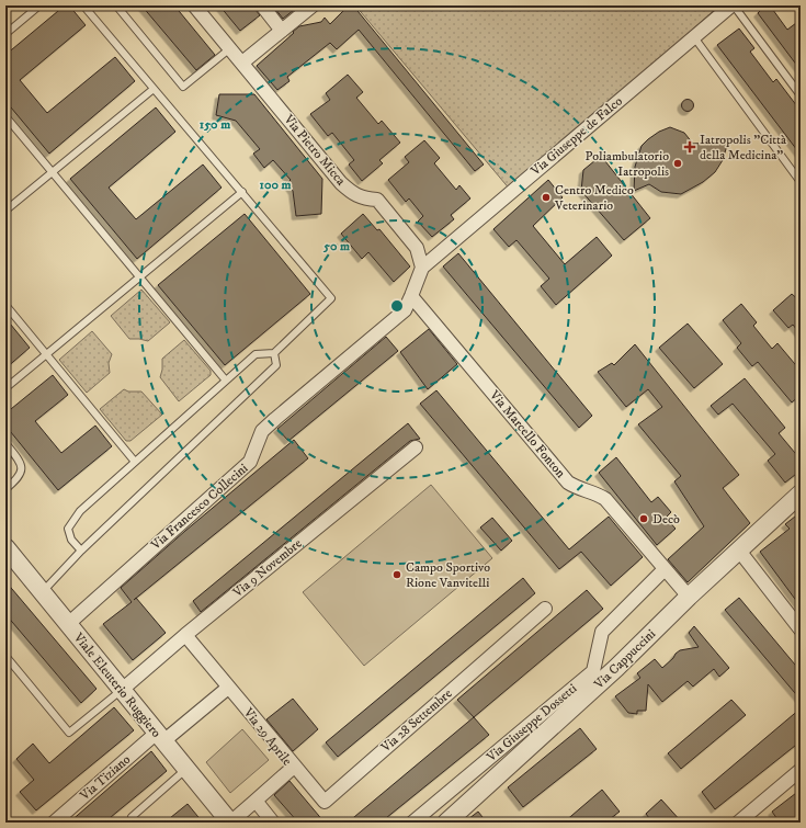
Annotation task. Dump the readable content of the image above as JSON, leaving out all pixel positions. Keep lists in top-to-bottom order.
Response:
{
  "streets": {
    "street": [
      "Via Giuseppe de Falco",
      "Via Pietro Micca",
      "Via Marcello Fonton",
      "Via Francesco Collecini",
      "Via 9 Novembre",
      "Via Cappuccini",
      "Viale Eleuterio Ruggiero",
      "Via 28 Settembre",
      "Via Giuseppe Dossetti",
      "Via 29 Aprile",
      "Via Tiziano"
    ]
  },
  "crossings": [
    ["Via Giuseppe de Falco", "Via Pietro Micca"],
    ["Via Giuseppe de Falco", "Via Francesco Collecini"],
    ["Via Pietro Micca", "Via Francesco Collecini"],
    ["Via Marcello Fonton", "Via Francesco Collecini"],
    ["Via Marcello Fonton", "Via Cappuccini"],
    ["Via Marcello Fonton", "Via Giuseppe Dossetti"],
    ["Via Francesco Collecini", "Viale Eleuterio Ruggiero"],
    ["Via 9 Novembre", "Viale Eleuterio Ruggiero"],
    ["Via 9 Novembre", "Via 29 Aprile"],
    ["Viale Eleuterio Ruggiero", "Via Tiziano"],
    ["Via 28 Settembre", "Via 29 Aprile"]
  ],
  "places": {
    "health": ["Iatropolis \"Città della Medicina\""],
    "other": [
      "Poliambulatorio Iatropolis",
      "Centro Medico Veterinario",
      "Decò",
      "Campo Sportivo Rione Vanvitelli"
    ]
  },
  "rings": ["150 m", "100 m", "50 m"]
}
